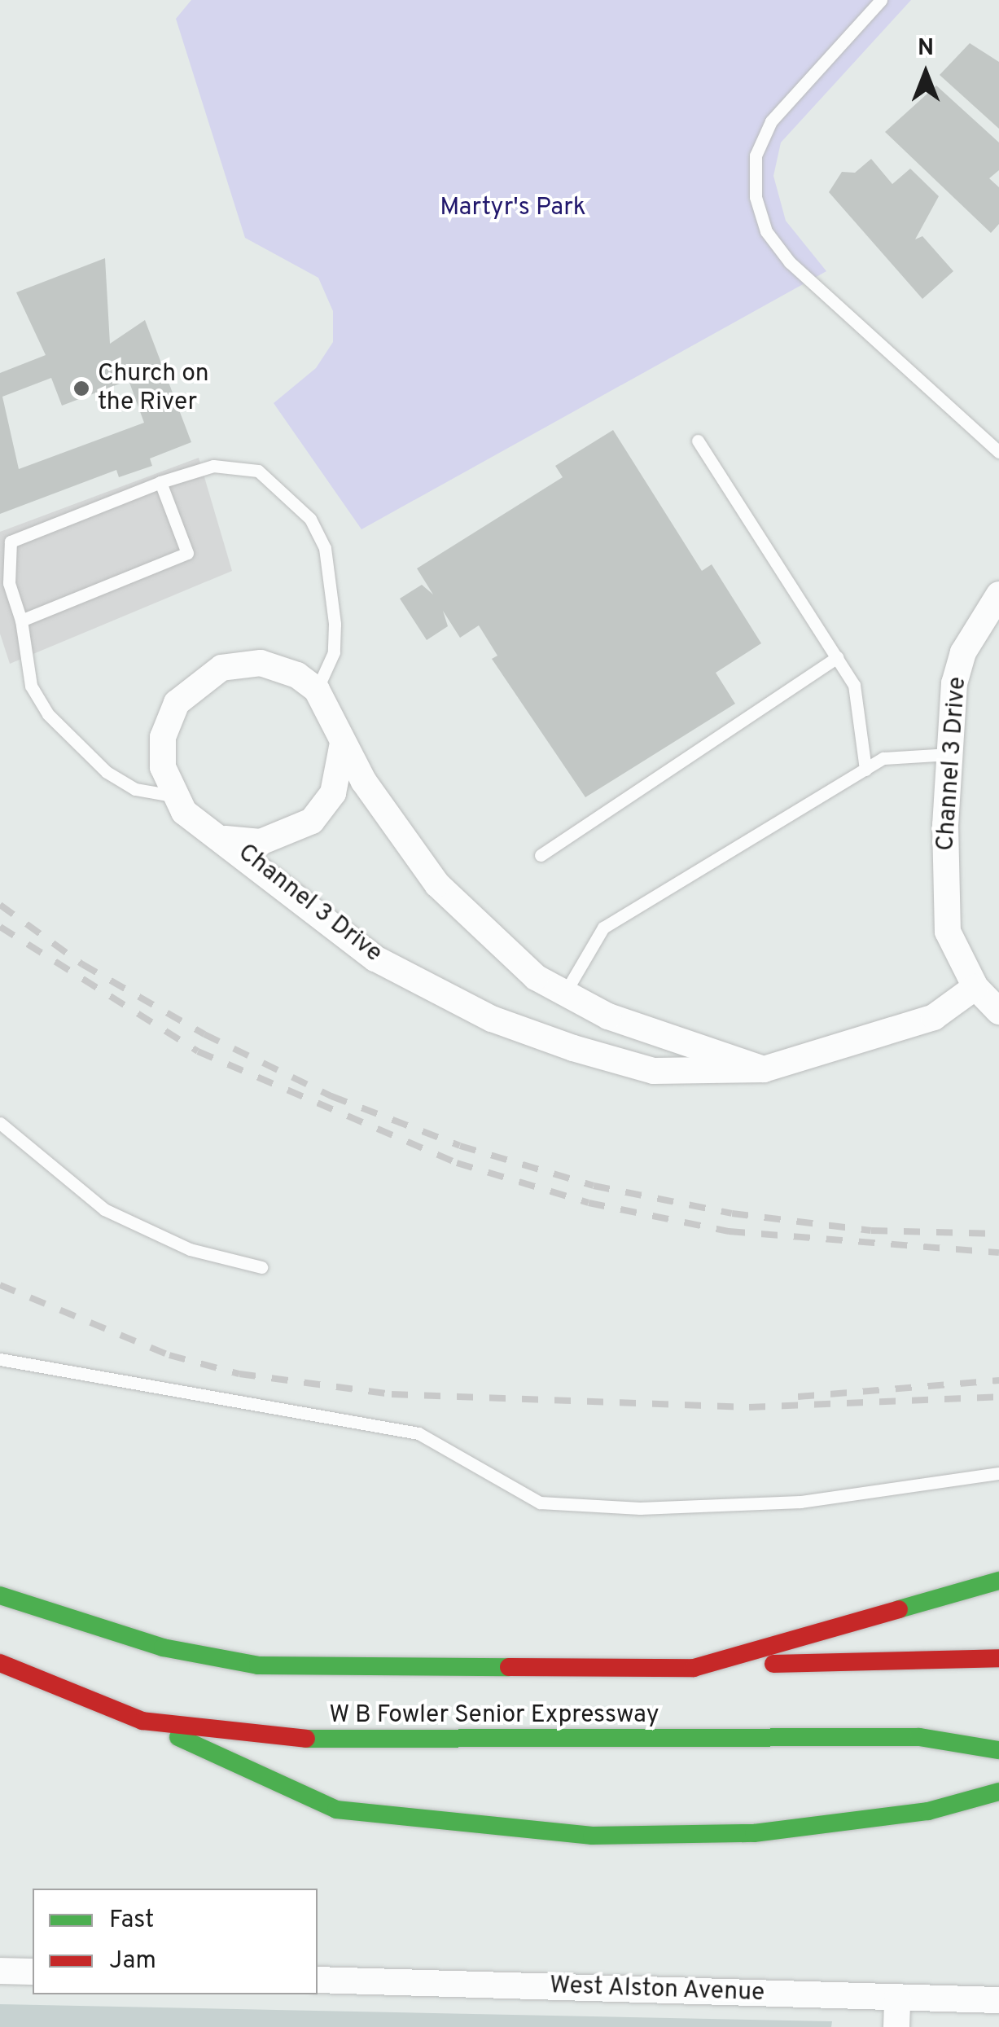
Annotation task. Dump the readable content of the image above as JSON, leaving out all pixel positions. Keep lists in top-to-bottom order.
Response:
{
  "streets": {
    "highway": ["W B Fowler Senior Expressway"],
    "street": ["Channel 3 Drive", "West Alston Avenue"]
  },
  "parks": ["Martyr's Park"],
  "places": ["Church on the River"],
  "legend": ["Fast", "Jam"],
  "north": "top"
}
